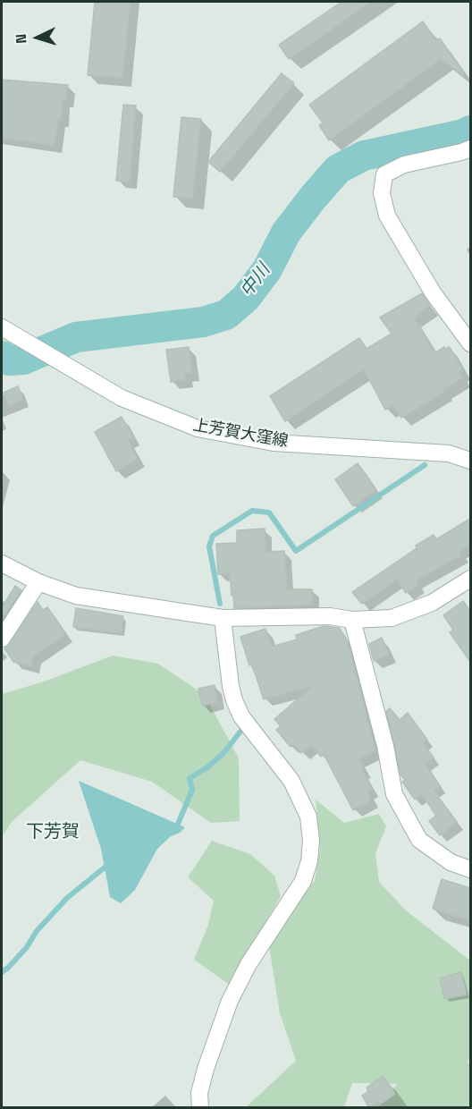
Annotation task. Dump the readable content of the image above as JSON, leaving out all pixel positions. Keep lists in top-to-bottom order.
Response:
{
  "streets": {
    "street": ["上芳賀大窪線"]
  },
  "districts": ["下芳賀"],
  "water": ["中川"],
  "north": "left"
}
